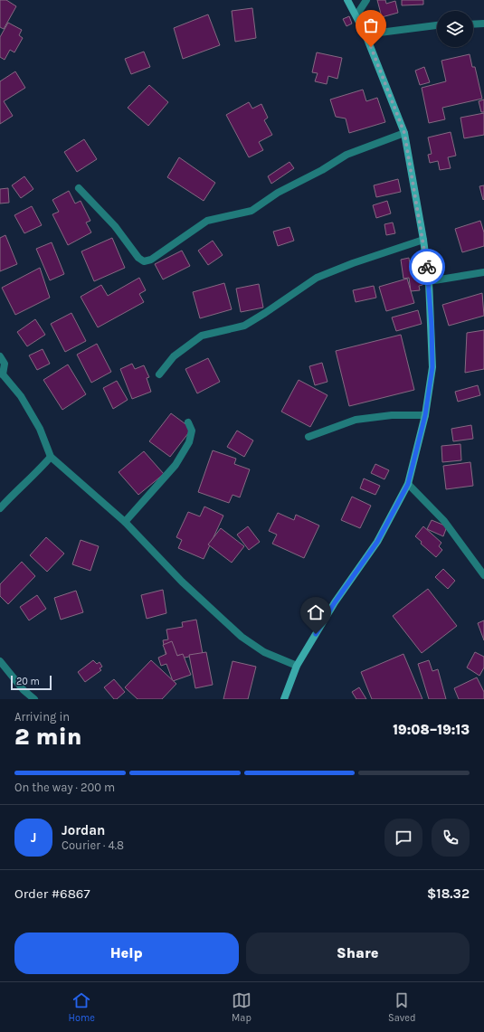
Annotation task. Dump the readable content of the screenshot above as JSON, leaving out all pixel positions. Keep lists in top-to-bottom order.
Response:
{
  "scale_bar": "20 m",
  "page": {
    "scale": "20 m",
    "heading": ["2 min", "Arriving in", "19:08–19:13"],
    "panel": [
      "Jordan",
      "Courier · 4.8",
      "Order #6867",
      "$18.32"
    ],
    "bar": "On the way · 200 m",
    "round": "J",
    "buttons": ["Help", "Share"],
    "tabs": ["Home", "Map", "Saved"]
  }
}
